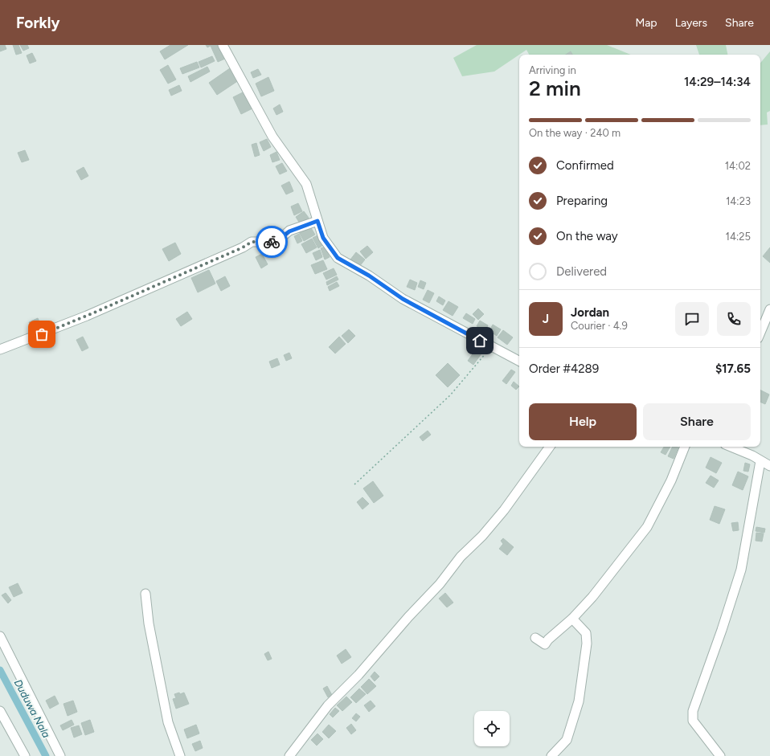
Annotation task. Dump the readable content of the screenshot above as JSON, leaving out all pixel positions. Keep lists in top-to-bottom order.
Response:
{
  "water": ["Duduwa Nala"],
  "page": {
    "header": "Forkly",
    "nav": ["Map", "Layers", "Share"],
    "heading": ["2 min", "Arriving in", "14:29–14:34"],
    "panel": [
      "Jordan",
      "Courier · 4.9",
      "Order #4289",
      "$17.65"
    ],
    "bar": "On the way · 240 m",
    "list": [
      ["Confirmed", "14:02"],
      ["Preparing", "14:23"],
      ["On the way", "14:25"],
      "Delivered"
    ],
    "round": "J",
    "buttons": ["Help", "Share"]
  }
}
